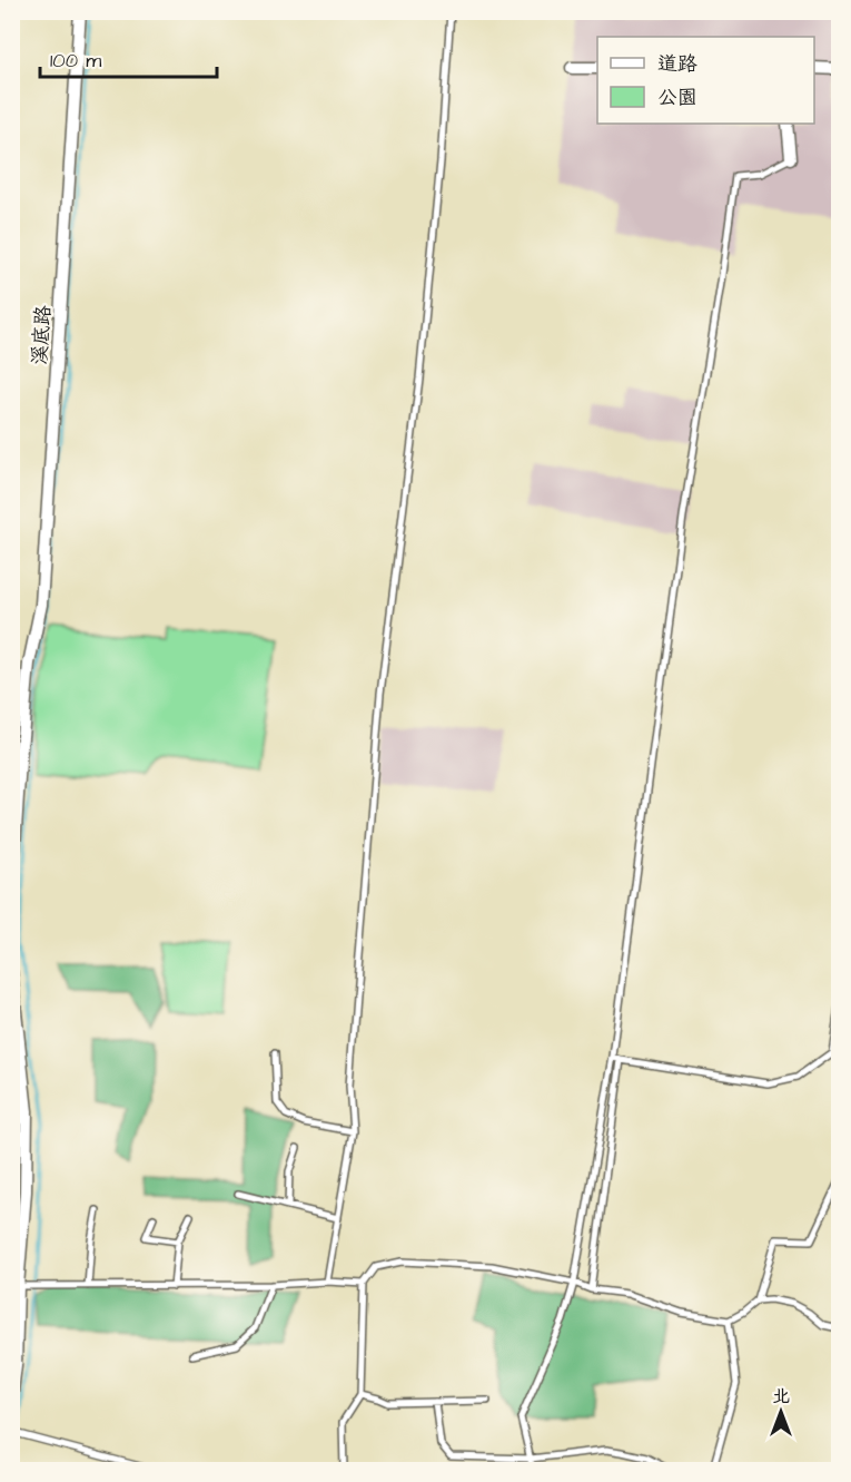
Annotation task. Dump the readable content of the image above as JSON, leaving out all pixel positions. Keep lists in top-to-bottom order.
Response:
{
  "streets": {
    "street": ["溪底路"]
  },
  "legend": ["道路", "公園"],
  "scale_bar": "100 m",
  "north": "top"
}
